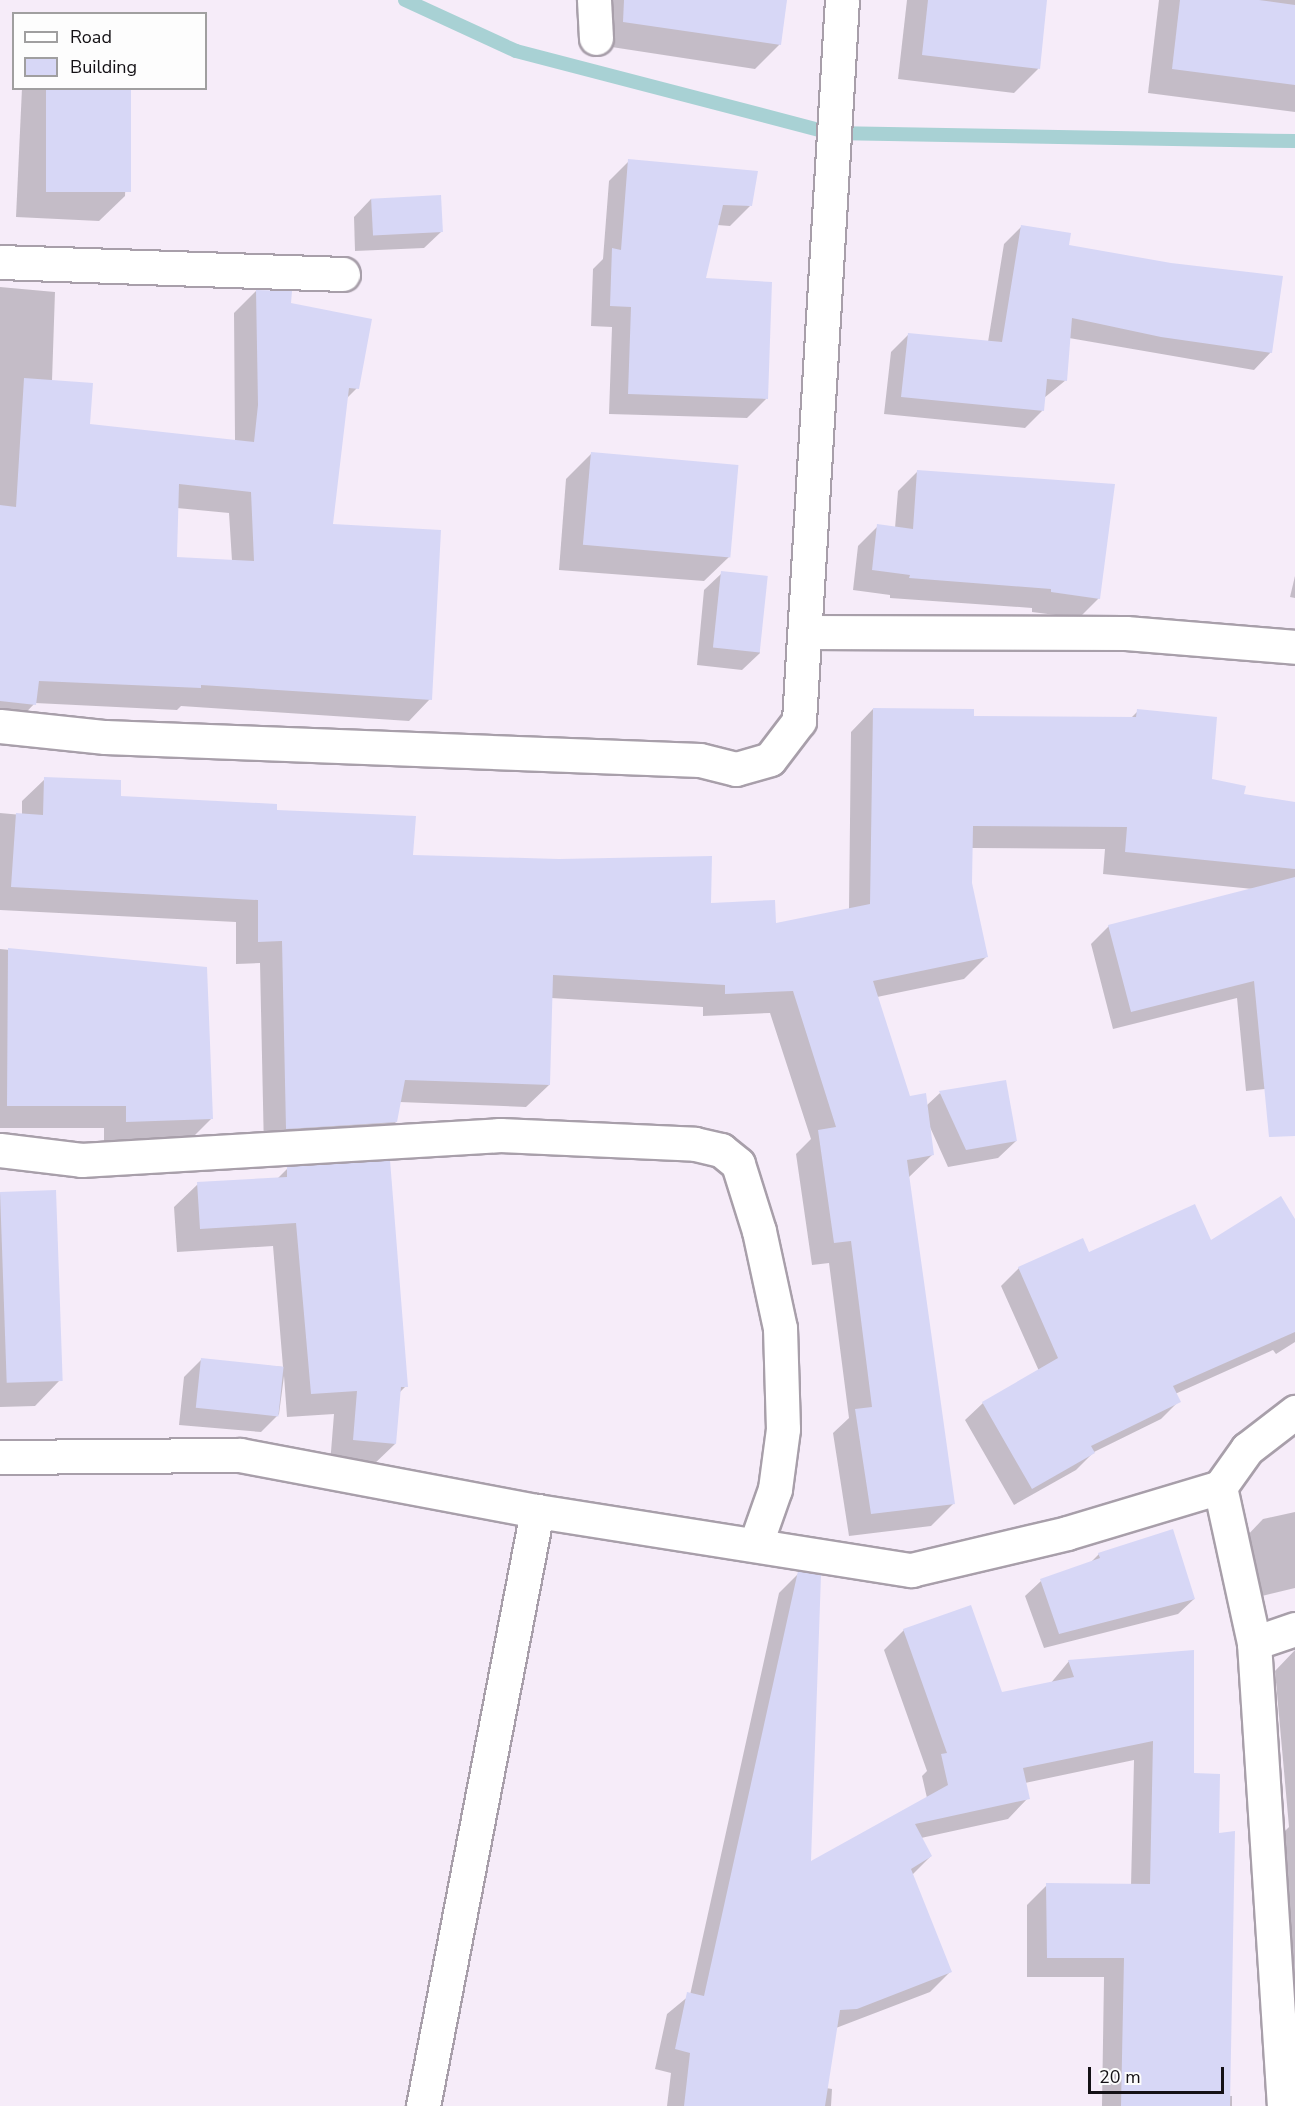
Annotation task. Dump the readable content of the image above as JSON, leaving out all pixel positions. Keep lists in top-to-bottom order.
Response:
{
  "legend": ["Road", "Building"],
  "scale_bar": "20 m"
}
